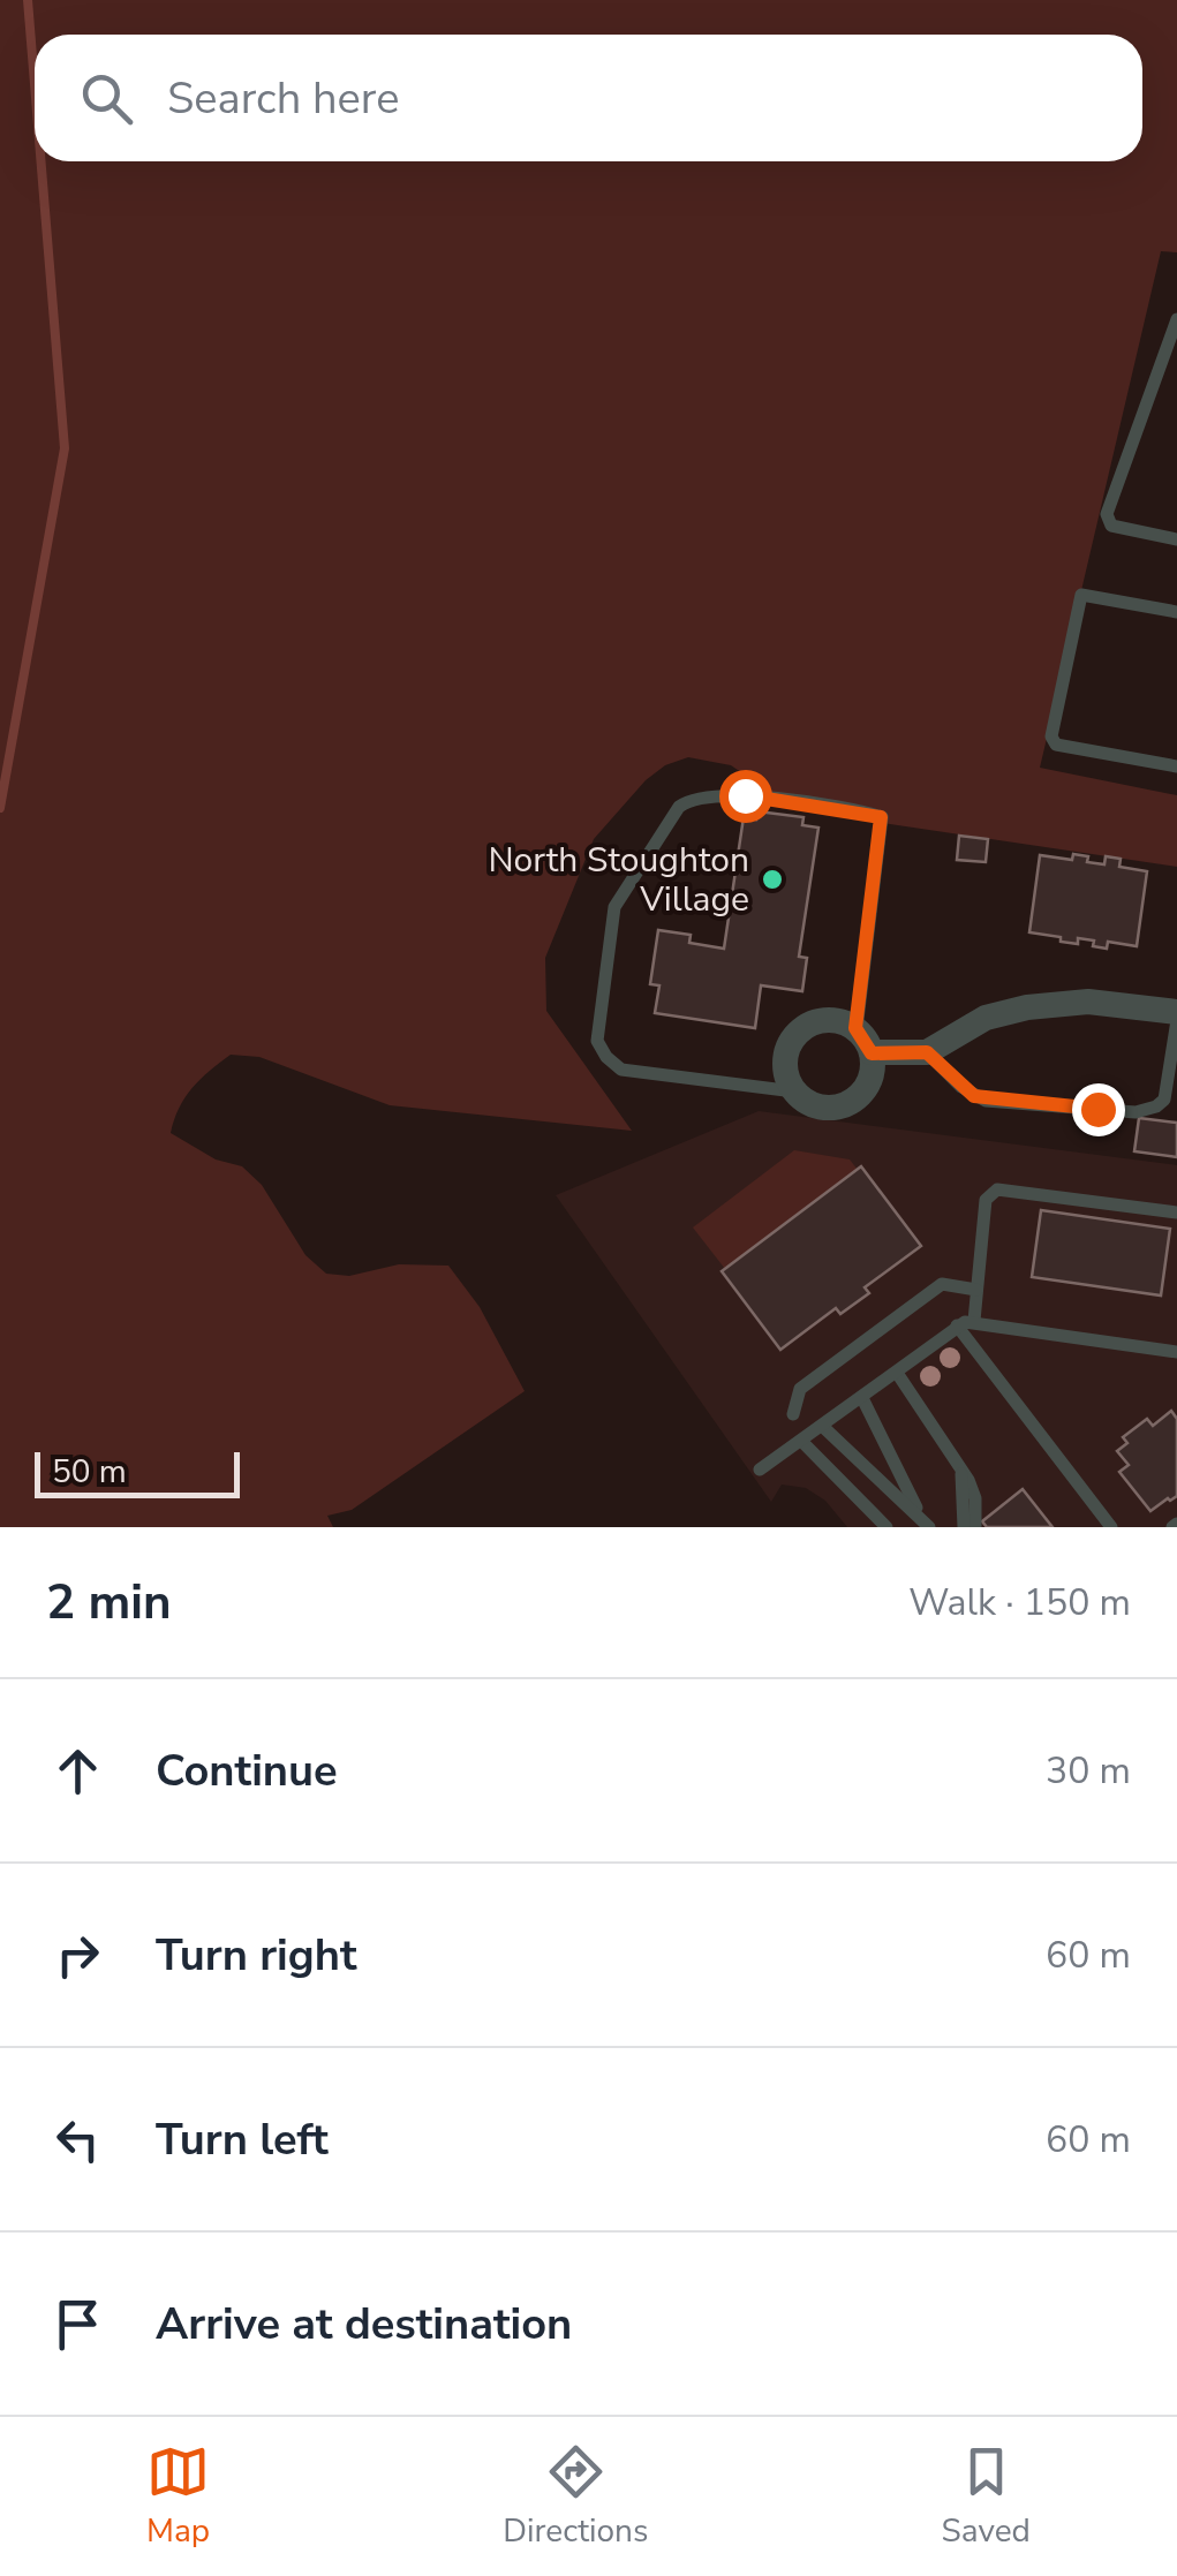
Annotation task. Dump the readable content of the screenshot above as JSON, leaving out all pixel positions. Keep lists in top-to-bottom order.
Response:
{
  "places": ["North Stoughton Village"],
  "scale_bar": "50 m",
  "page": {
    "search": "Search here",
    "scale": "50 m",
    "heading": ["2 min", "Walk · 150 m"],
    "list": [
      ["Continue", "30 m"],
      ["Turn right", "60 m"],
      ["Turn left", "60 m"],
      "Arrive at destination"
    ],
    "nav": ["Map", "Directions", "Saved"]
  }
}
